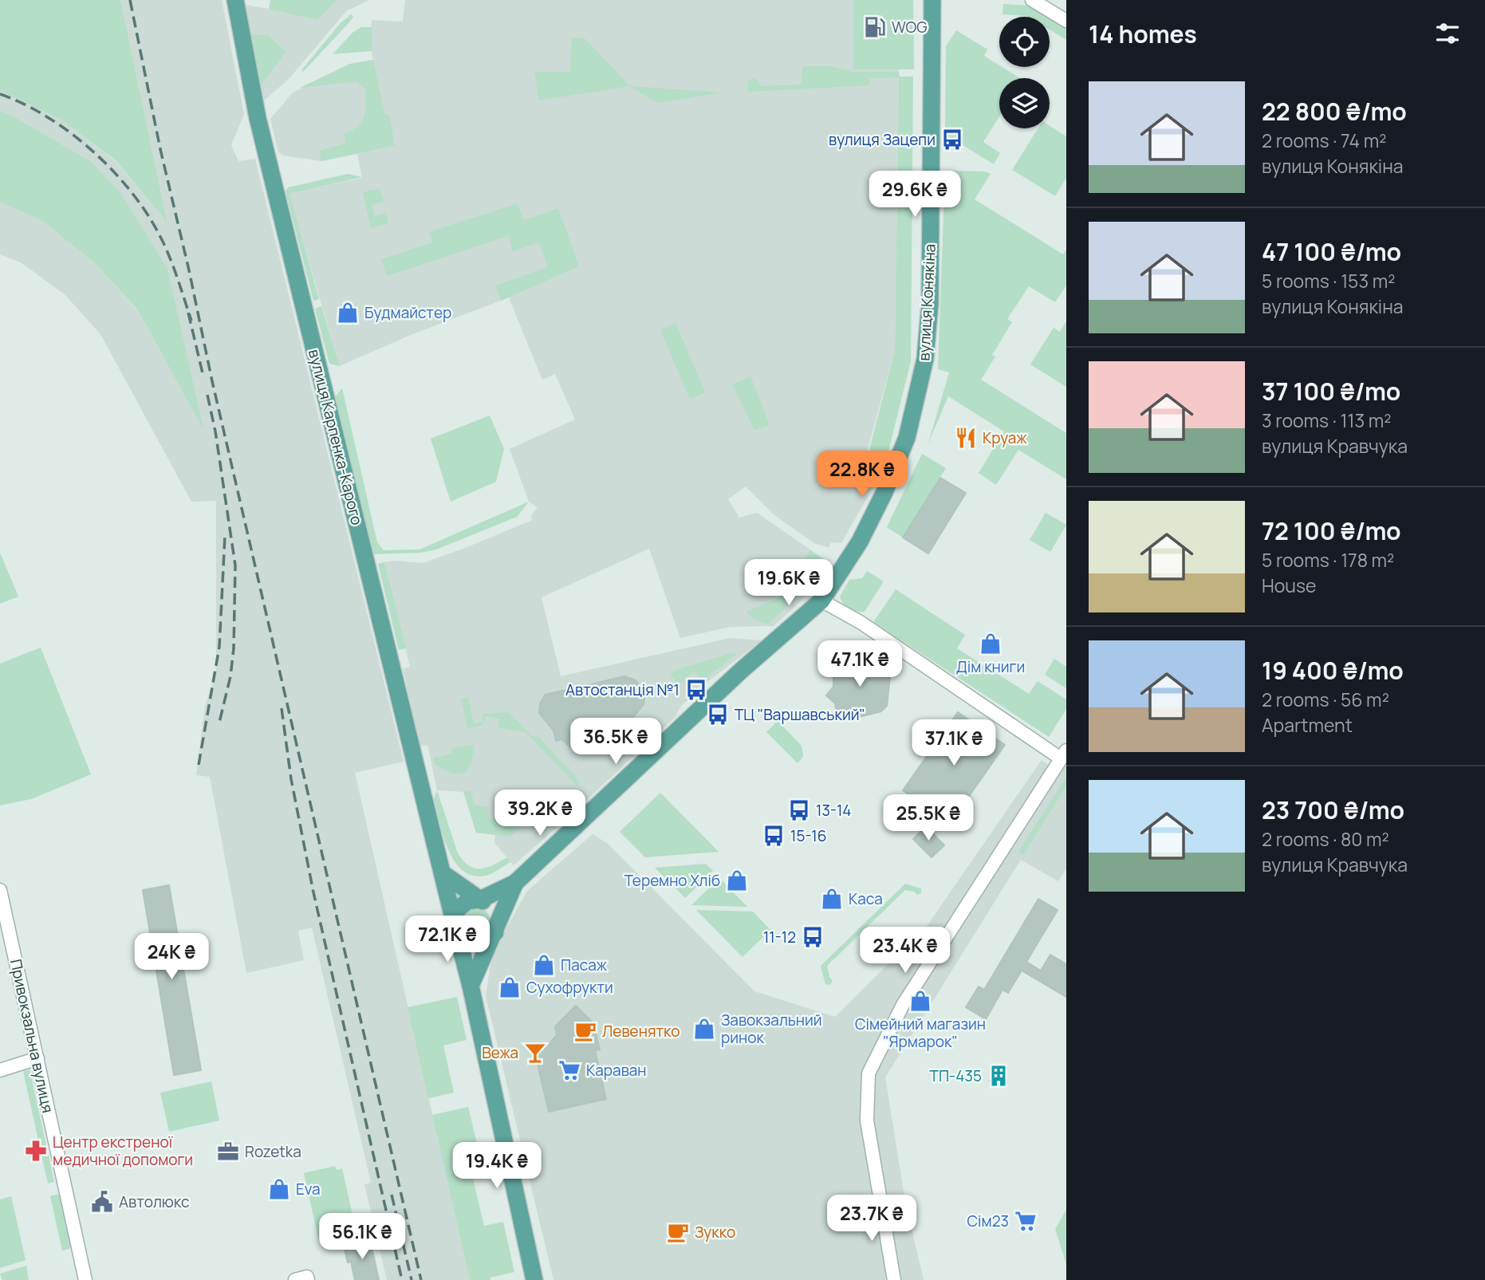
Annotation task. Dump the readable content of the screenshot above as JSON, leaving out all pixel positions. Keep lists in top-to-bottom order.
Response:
{
  "streets": {
    "main road": ["вулиця Конякіна", "вулиця Карпенка-Карого"],
    "street": ["Привокзальна вулиця"]
  },
  "places": {
    "fuel station": ["WOG"],
    "bus stop": [
      "вулиця Зацепи",
      "Автостанція №1",
      "ТЦ \"Варшавський\"",
      "13-14",
      "15-16",
      "11-12"
    ],
    "shop": [
      "Будмайстер",
      "Дім книги",
      "Теремно Хліб",
      "Каса",
      "Пасаж",
      "Сухофрукти",
      "Сімейний магазин \"Ярмарок\"",
      "Завокзальний ринок",
      "Eva"
    ],
    "restaurant": ["Круаж"],
    "cafe": ["Левенятко", "Зукко"],
    "bar": ["Вежа"],
    "supermarket": ["Караван", "Сім23"],
    "building": ["ТП-435"],
    "pharmacy": ["Центр екстреної медичної допомоги"],
    "office": ["Rozetka"],
    "public building": ["Автолюкс"]
  },
  "page": {
    "heading": "14 homes",
    "list": [
      {
        "name": "22 800 ₴/mo",
        "note": "2 rooms · 74 m² · вулиця Конякіна"
      },
      {
        "name": "47 100 ₴/mo",
        "note": "5 rooms · 153 m² · вулиця Конякіна"
      },
      {
        "name": "37 100 ₴/mo",
        "note": "3 rooms · 113 m² · вулиця Кравчука"
      },
      {
        "name": "72 100 ₴/mo",
        "note": "5 rooms · 178 m² · House"
      },
      {
        "name": "19 400 ₴/mo",
        "note": "2 rooms · 56 m² · Apartment"
      },
      {
        "name": "23 700 ₴/mo",
        "note": "2 rooms · 80 m² · вулиця Кравчука"
      }
    ],
    "price": [
      "29.6K ₴",
      "22.8K ₴",
      "19.6K ₴",
      "47.1K ₴",
      "36.5K ₴",
      "37.1K ₴",
      "39.2K ₴",
      "25.5K ₴",
      "72.1K ₴",
      "23.4K ₴",
      "24K ₴",
      "19.4K ₴",
      "23.7K ₴",
      "56.1K ₴"
    ]
  }
}
